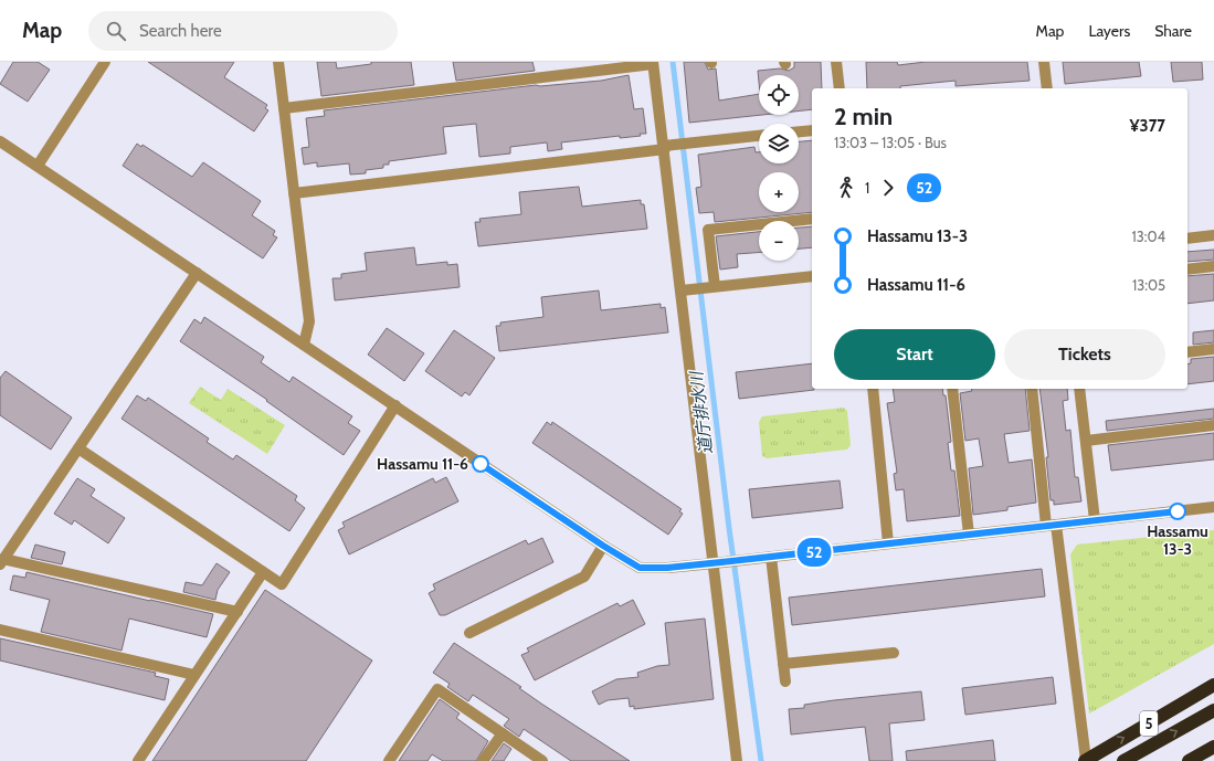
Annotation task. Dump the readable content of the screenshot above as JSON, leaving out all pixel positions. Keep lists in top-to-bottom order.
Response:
{
  "streets": {
    "highway": ["5"]
  },
  "water": ["道庁排水川"],
  "places": ["Hassamu 11-6", "Hassamu 13-3"],
  "lines": ["bus line 52"],
  "page": {
    "header": "Map",
    "search": "Search here",
    "nav": ["Map", "Layers", "Share"],
    "on_map": "52",
    "map_buttons": ["+", "−"],
    "heading": ["2 min", "13:03 – 13:05 · Bus", "¥377"],
    "legs": ["1", "52"],
    "list": [
      {
        "name": "Hassamu 13-3",
        "value": "13:04"
      },
      {
        "name": "Hassamu 11-6",
        "value": "13:05"
      }
    ],
    "buttons": ["Start", "Tickets"]
  }
}
